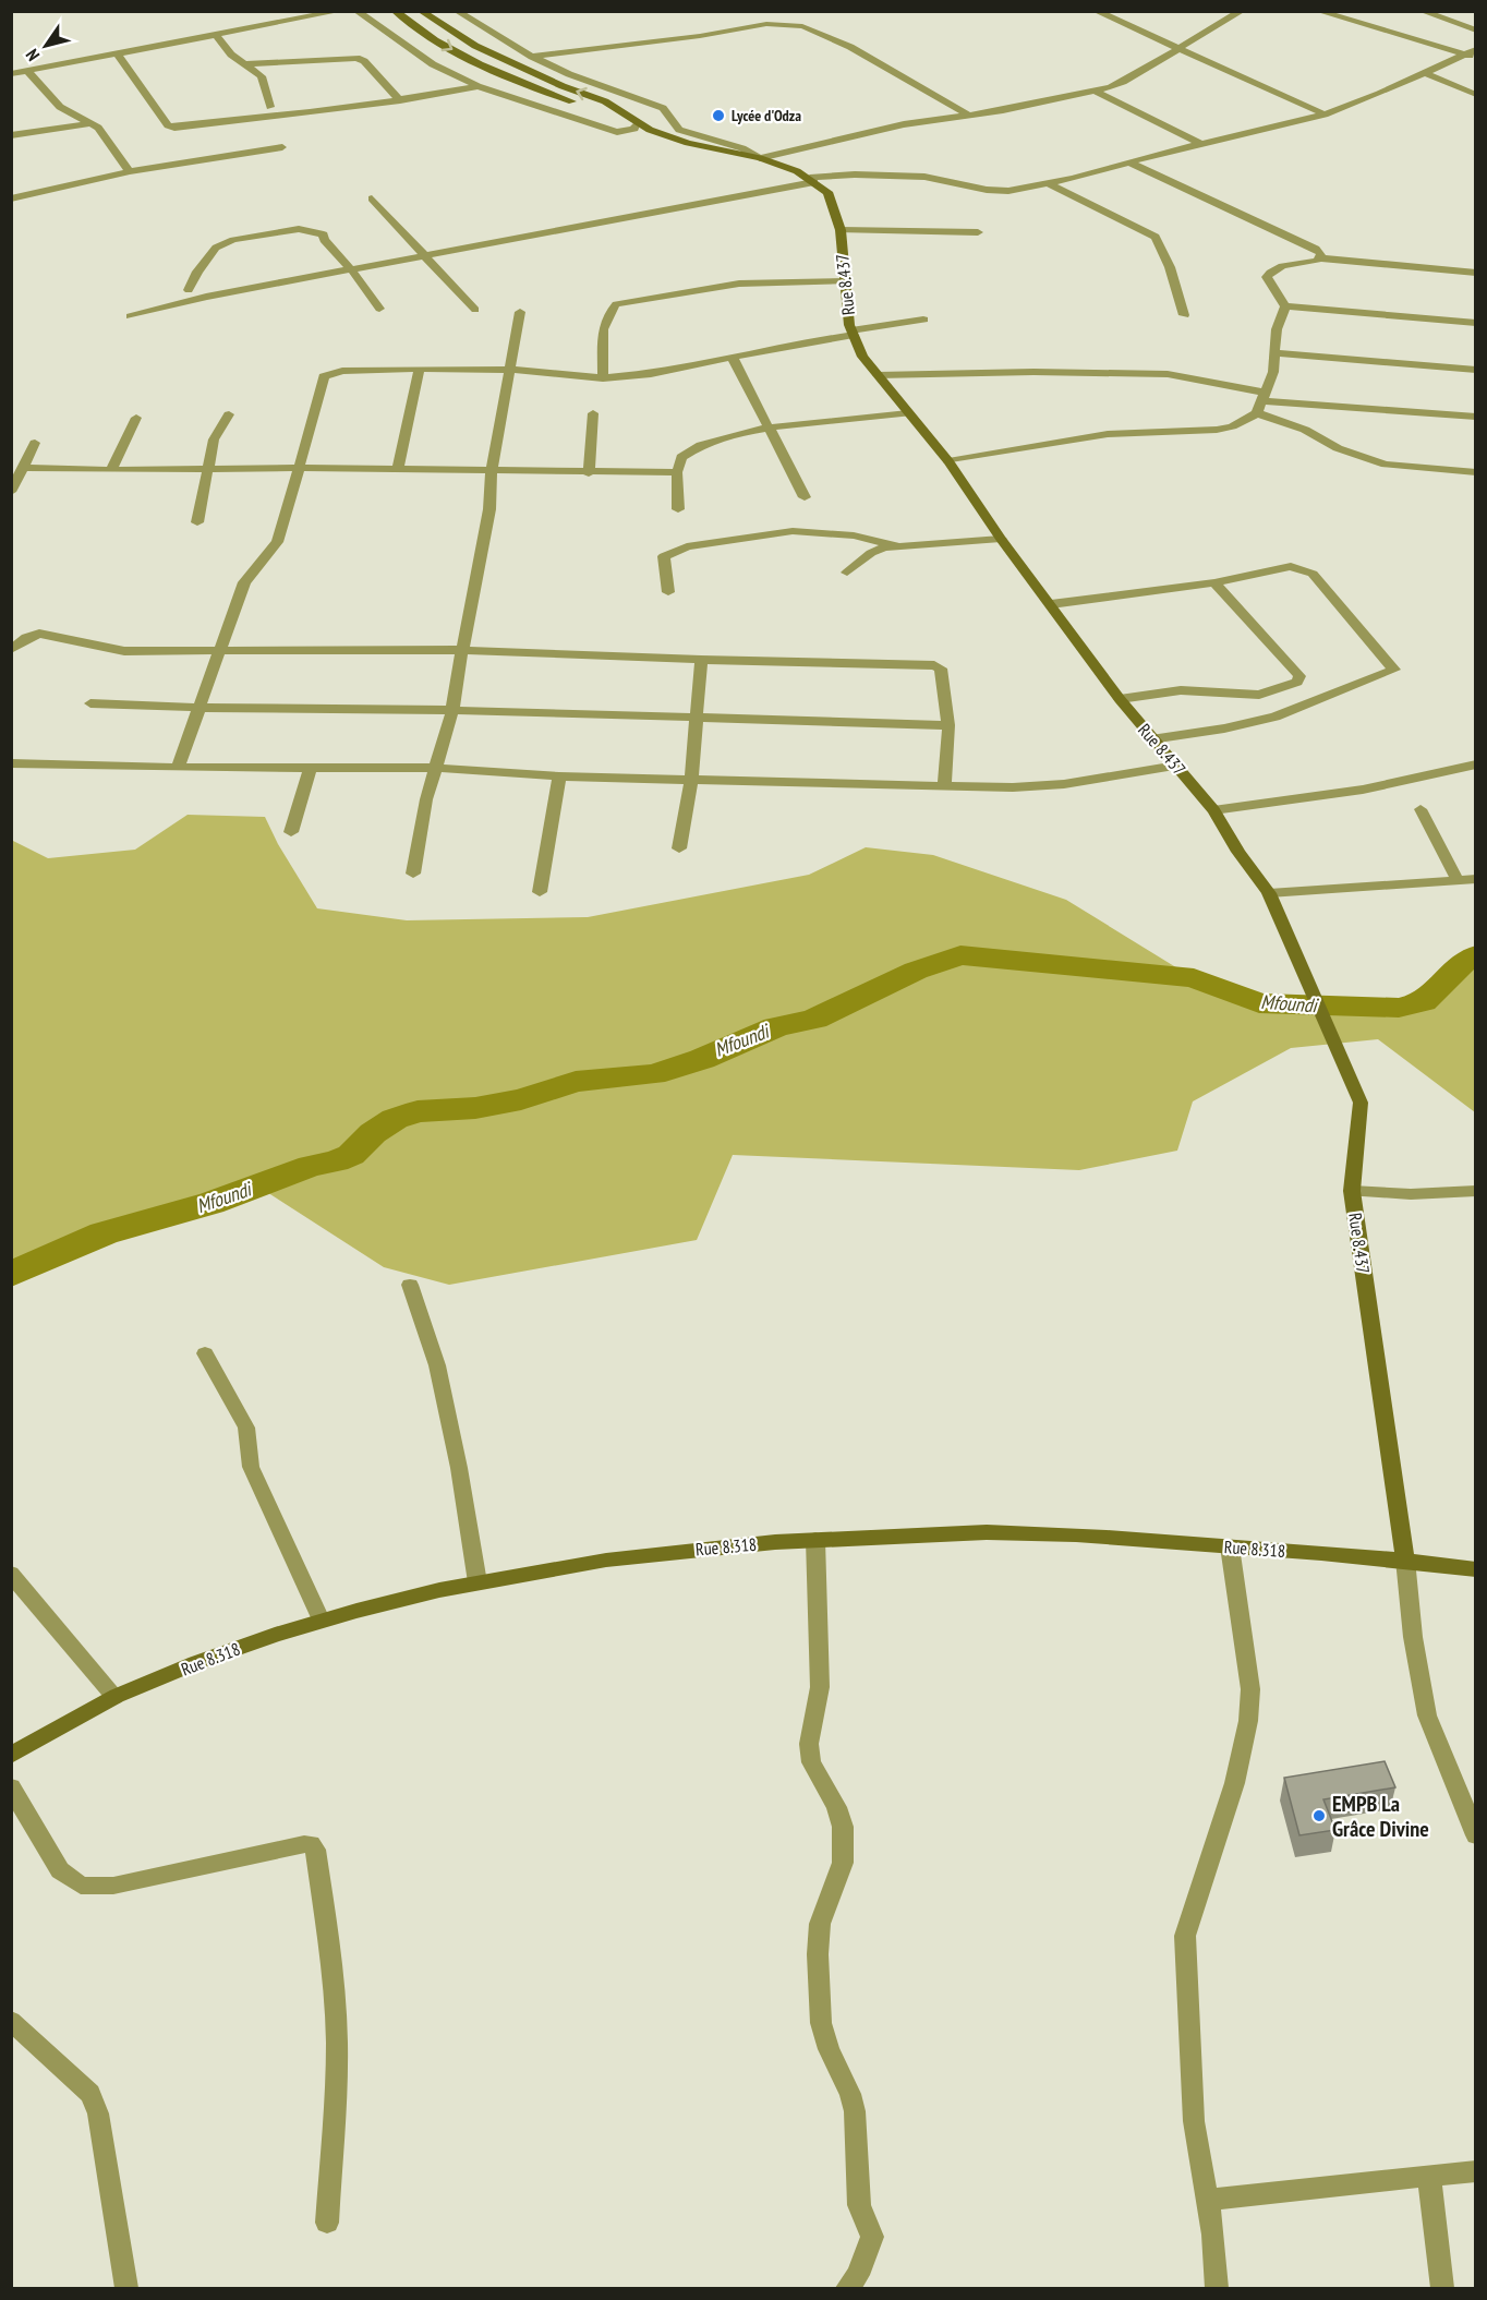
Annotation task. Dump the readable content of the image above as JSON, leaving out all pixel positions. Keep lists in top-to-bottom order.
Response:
{
  "streets": {
    "main road": ["Rue 8.437", "Rue 8.318"]
  },
  "crossings": [
    ["Rue 8.437", "Rue 8.318"]
  ],
  "water": ["Mfoundi"],
  "places": ["Lycée d'Odza", "EMPB La Grâce Divine"],
  "north": "bottom left"
}
